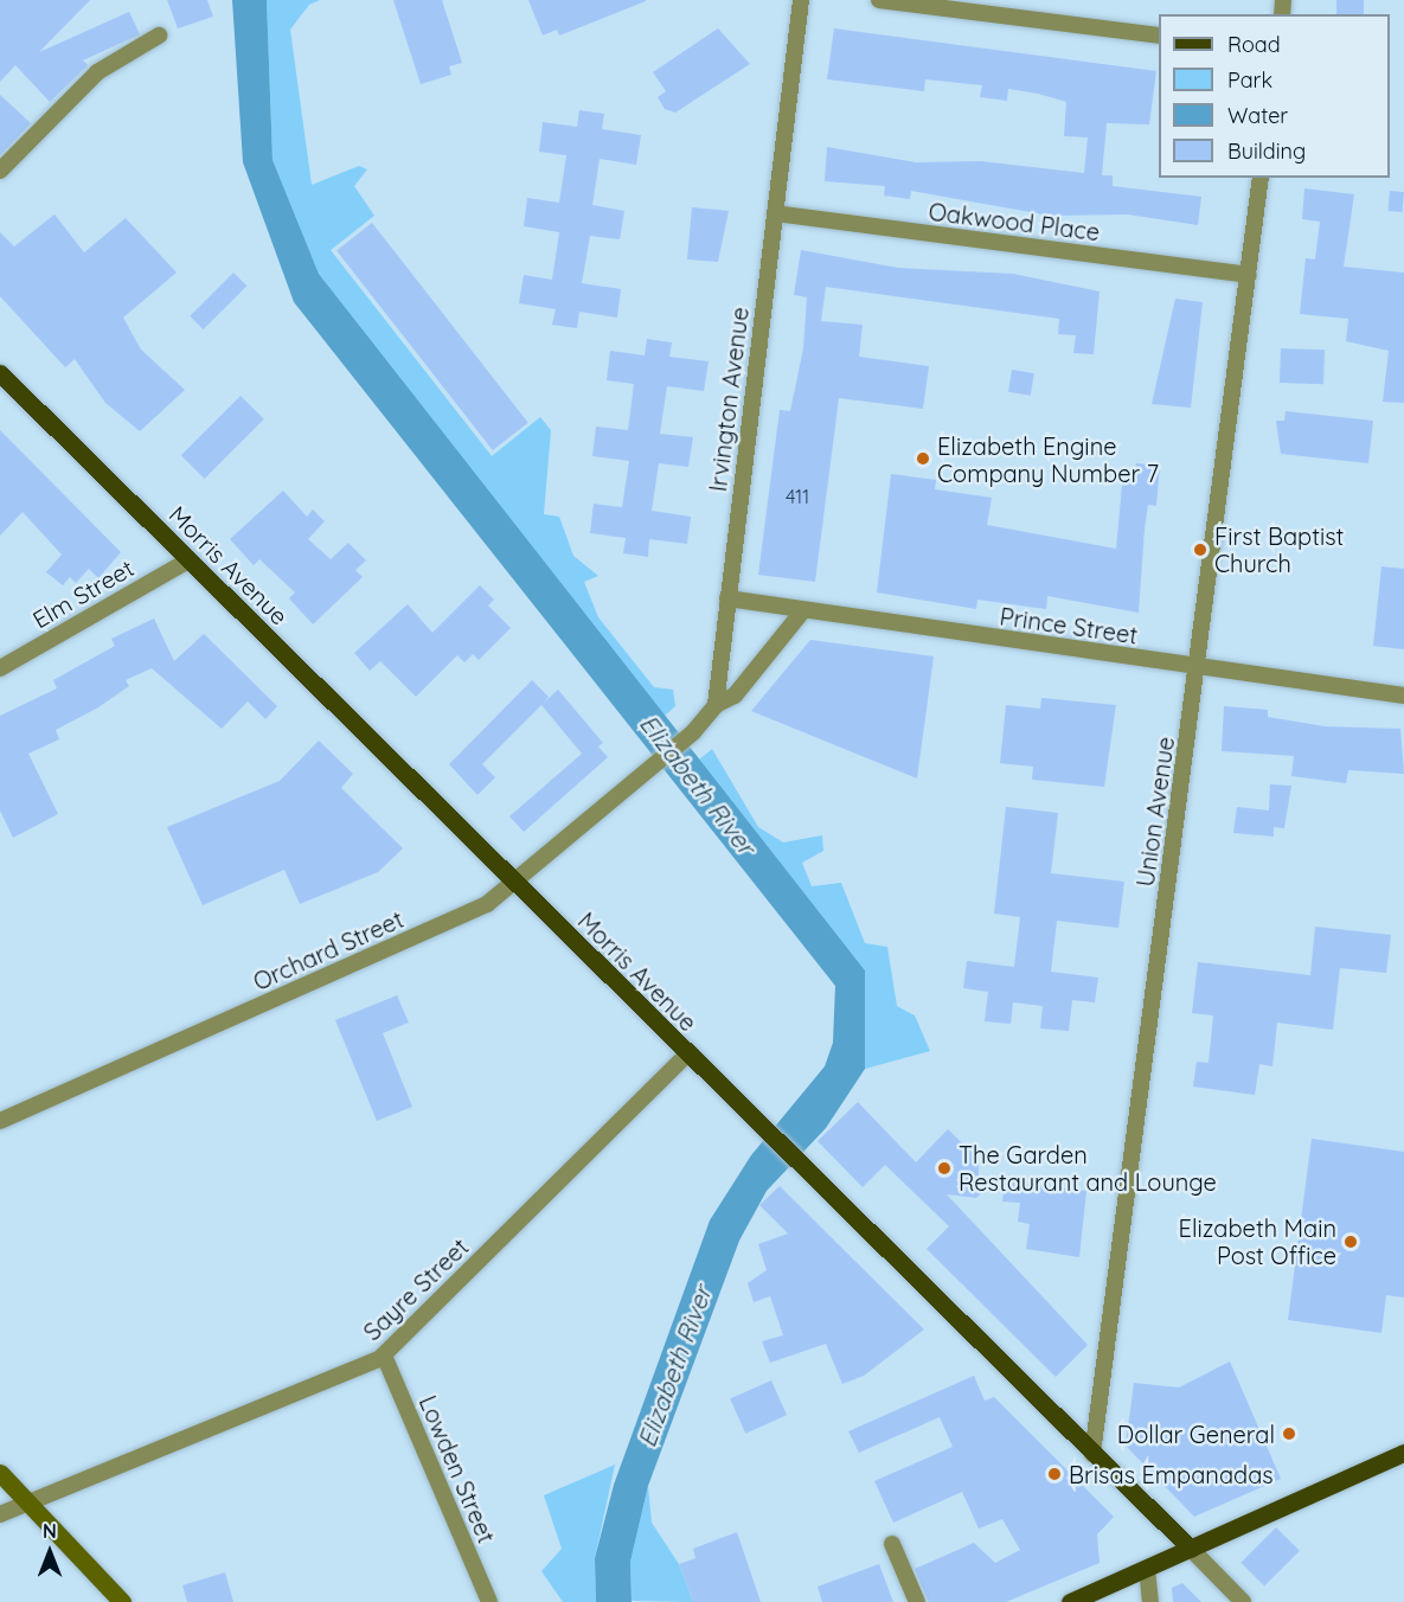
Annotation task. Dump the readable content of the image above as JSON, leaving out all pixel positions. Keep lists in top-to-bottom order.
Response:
{
  "streets": {
    "main road": ["Morris Avenue"],
    "street": [
      "Oakwood Place",
      "Irvington Avenue",
      "Elm Street",
      "Prince Street",
      "Union Avenue",
      "Orchard Street",
      "Sayre Street",
      "Lowden Street"
    ]
  },
  "crossings": [
    ["Oakwood Place", "Irvington Avenue"],
    ["Oakwood Place", "Union Avenue"],
    ["Irvington Avenue", "Prince Street"],
    ["Irvington Avenue", "Orchard Street"],
    ["Morris Avenue", "Elm Street"],
    ["Morris Avenue", "Union Avenue"],
    ["Morris Avenue", "Orchard Street"],
    ["Morris Avenue", "Sayre Street"],
    ["Prince Street", "Union Avenue"],
    ["Sayre Street", "Lowden Street"]
  ],
  "water": ["Elizabeth River"],
  "places": [
    "Elizabeth Engine Company Number 7",
    "First Baptist Church",
    "The Garden Restaurant and Lounge",
    "Elizabeth Main Post Office",
    "Dollar General",
    "Brisas Empanadas"
  ],
  "house_numbers": ["411"],
  "legend": [
    "Road",
    "Park",
    "Water",
    "Building"
  ],
  "north": "top"
}
